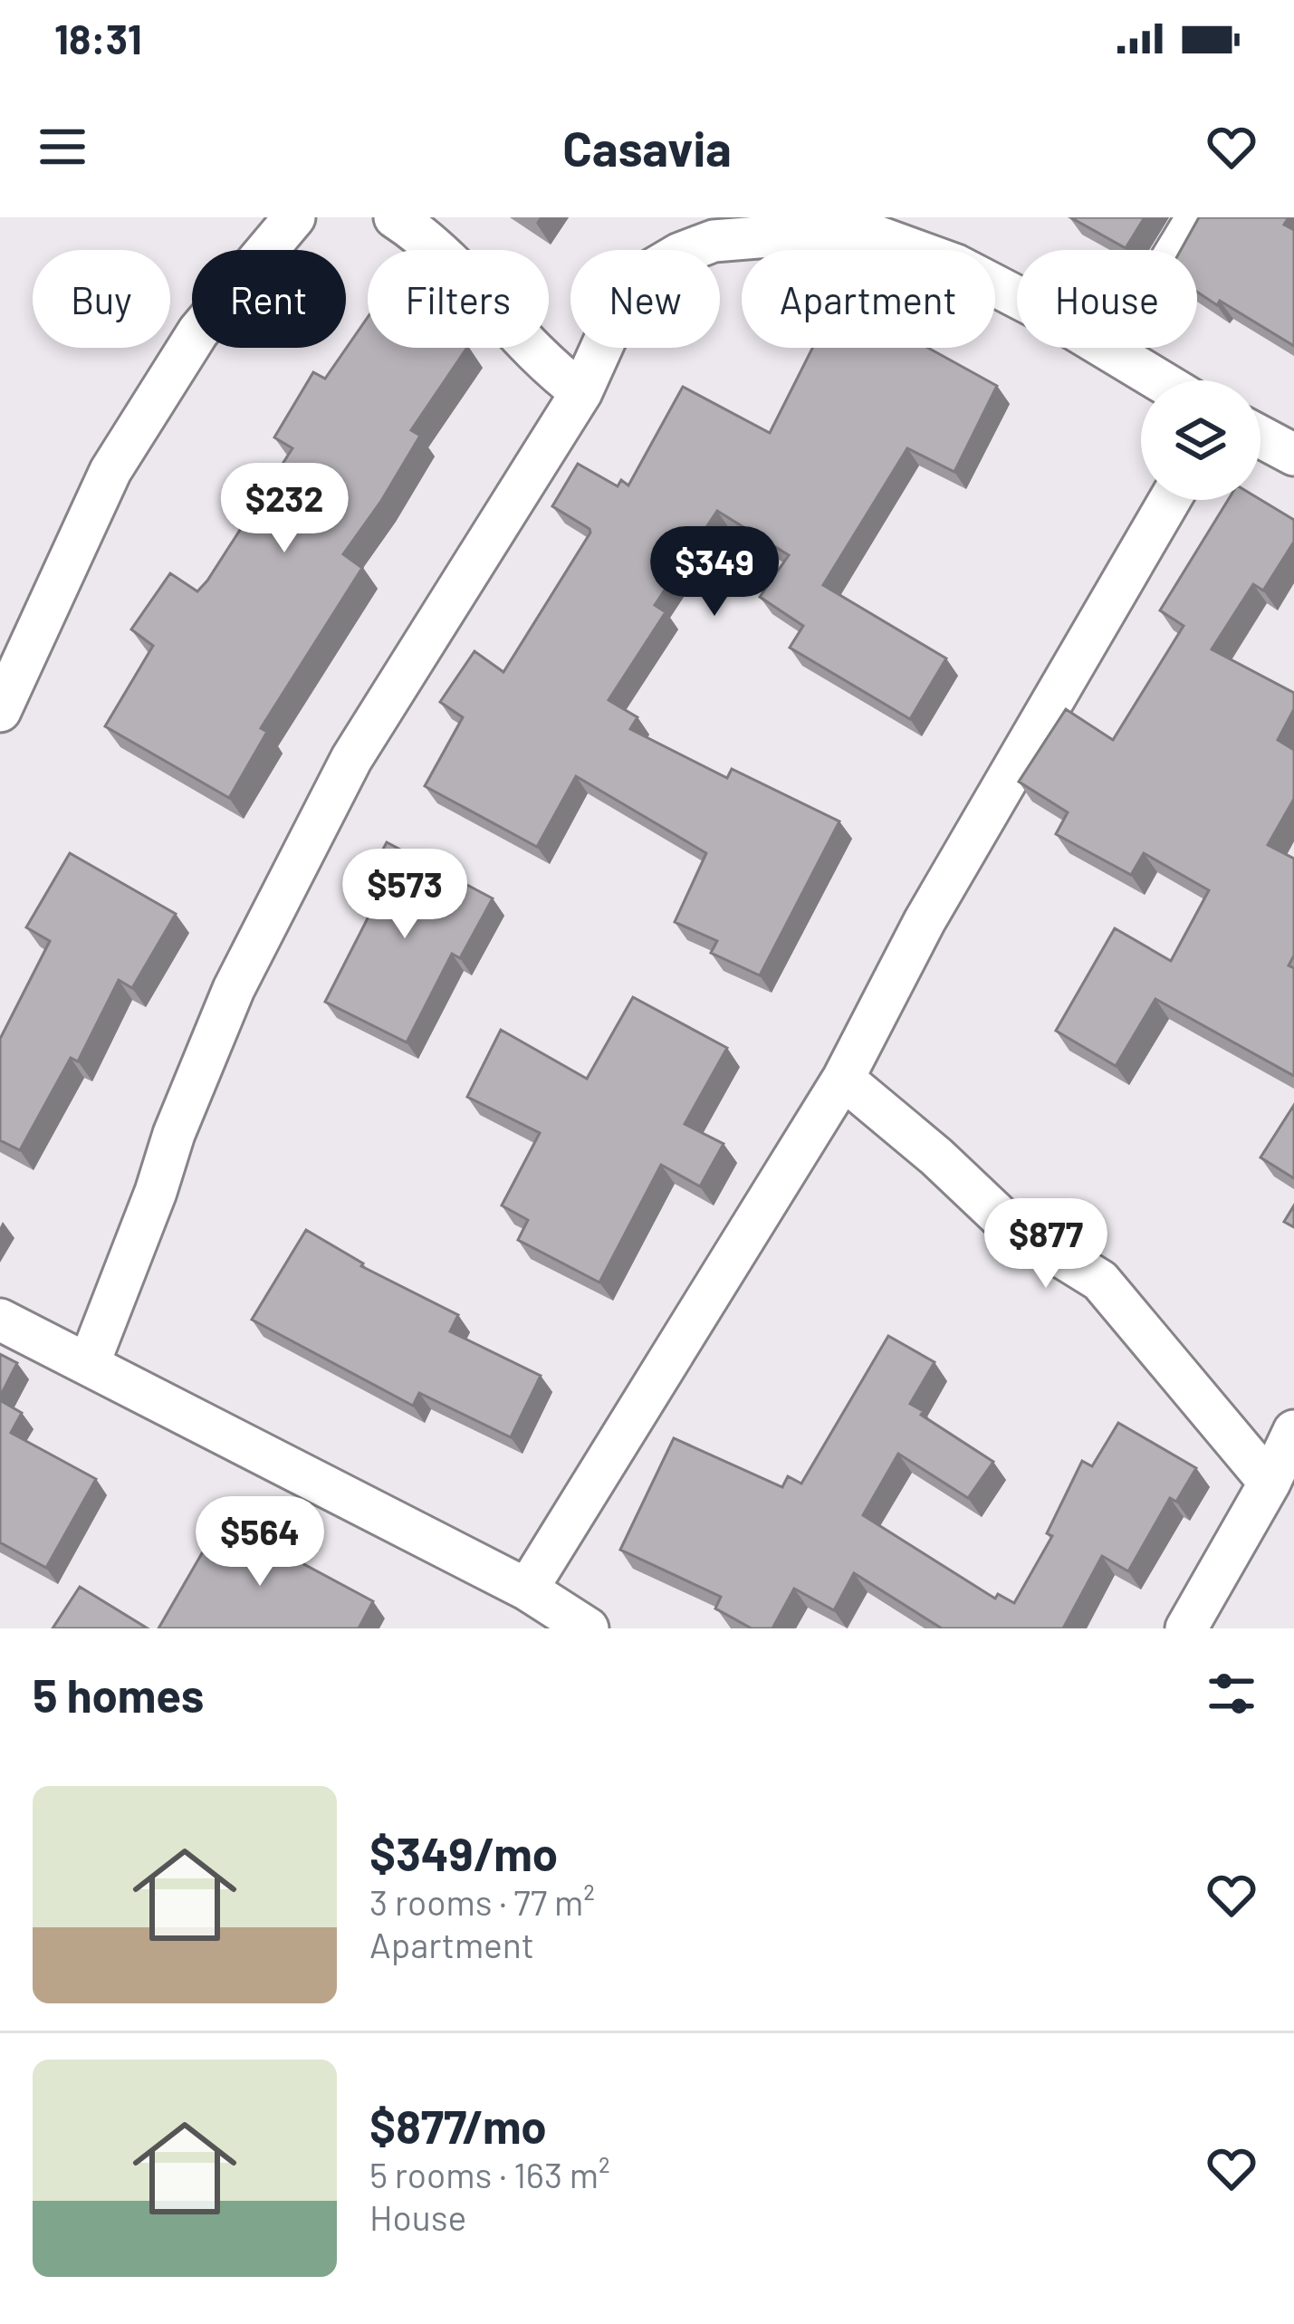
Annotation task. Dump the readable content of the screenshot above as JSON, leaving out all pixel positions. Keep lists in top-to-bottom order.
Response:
{
  "page": {
    "status": "18:31",
    "header": "Casavia",
    "chip": [
      "Buy",
      "Rent",
      "Filters",
      "New",
      "Apartment",
      "House"
    ],
    "price": [
      "$232",
      "$349",
      "$573",
      "$877",
      "$564"
    ],
    "heading": "5 homes",
    "list": [
      {
        "name": "$349/mo",
        "note": "3 rooms · 77 m² · Apartment"
      },
      {
        "name": "$877/mo",
        "note": "5 rooms · 163 m² · House"
      }
    ]
  }
}
